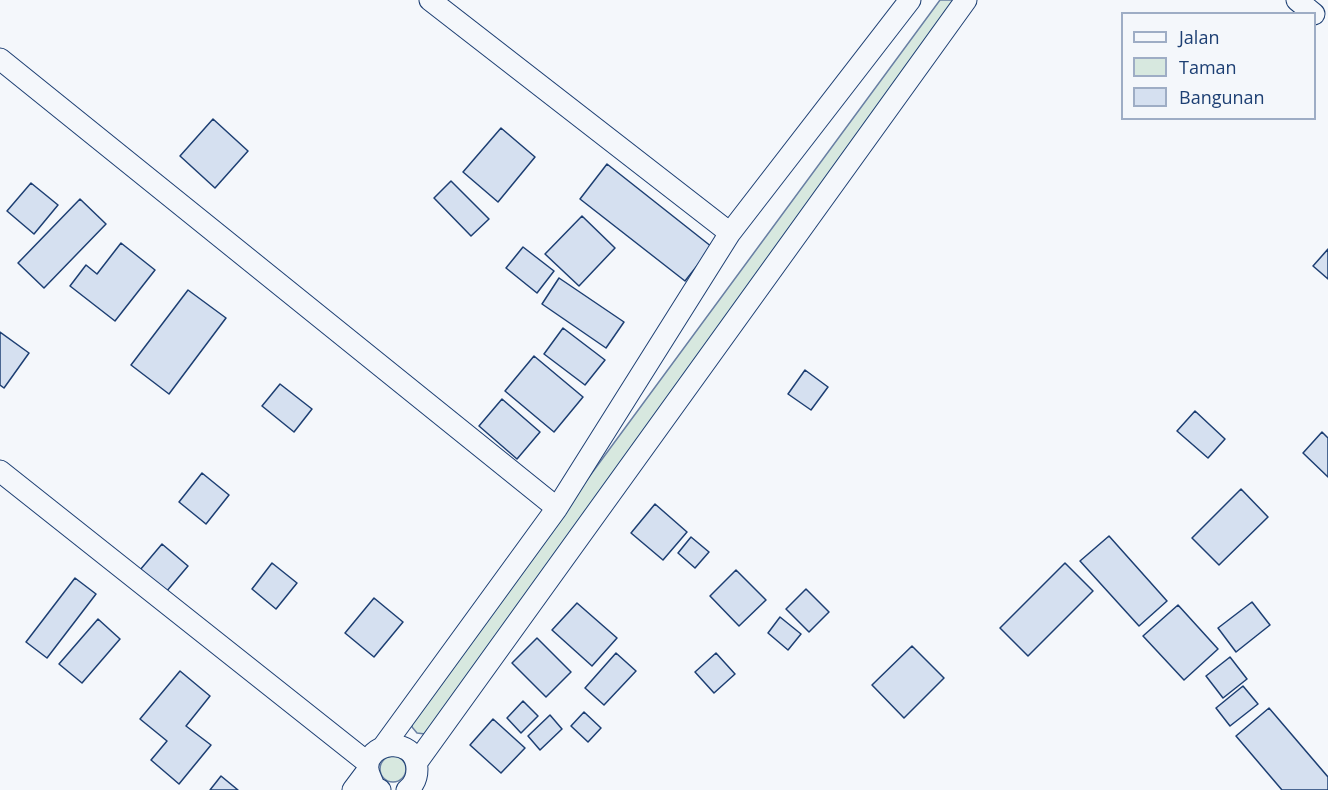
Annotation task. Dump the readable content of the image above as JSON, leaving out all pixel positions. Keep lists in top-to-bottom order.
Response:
{
  "legend": ["Jalan", "Taman", "Bangunan"]
}
